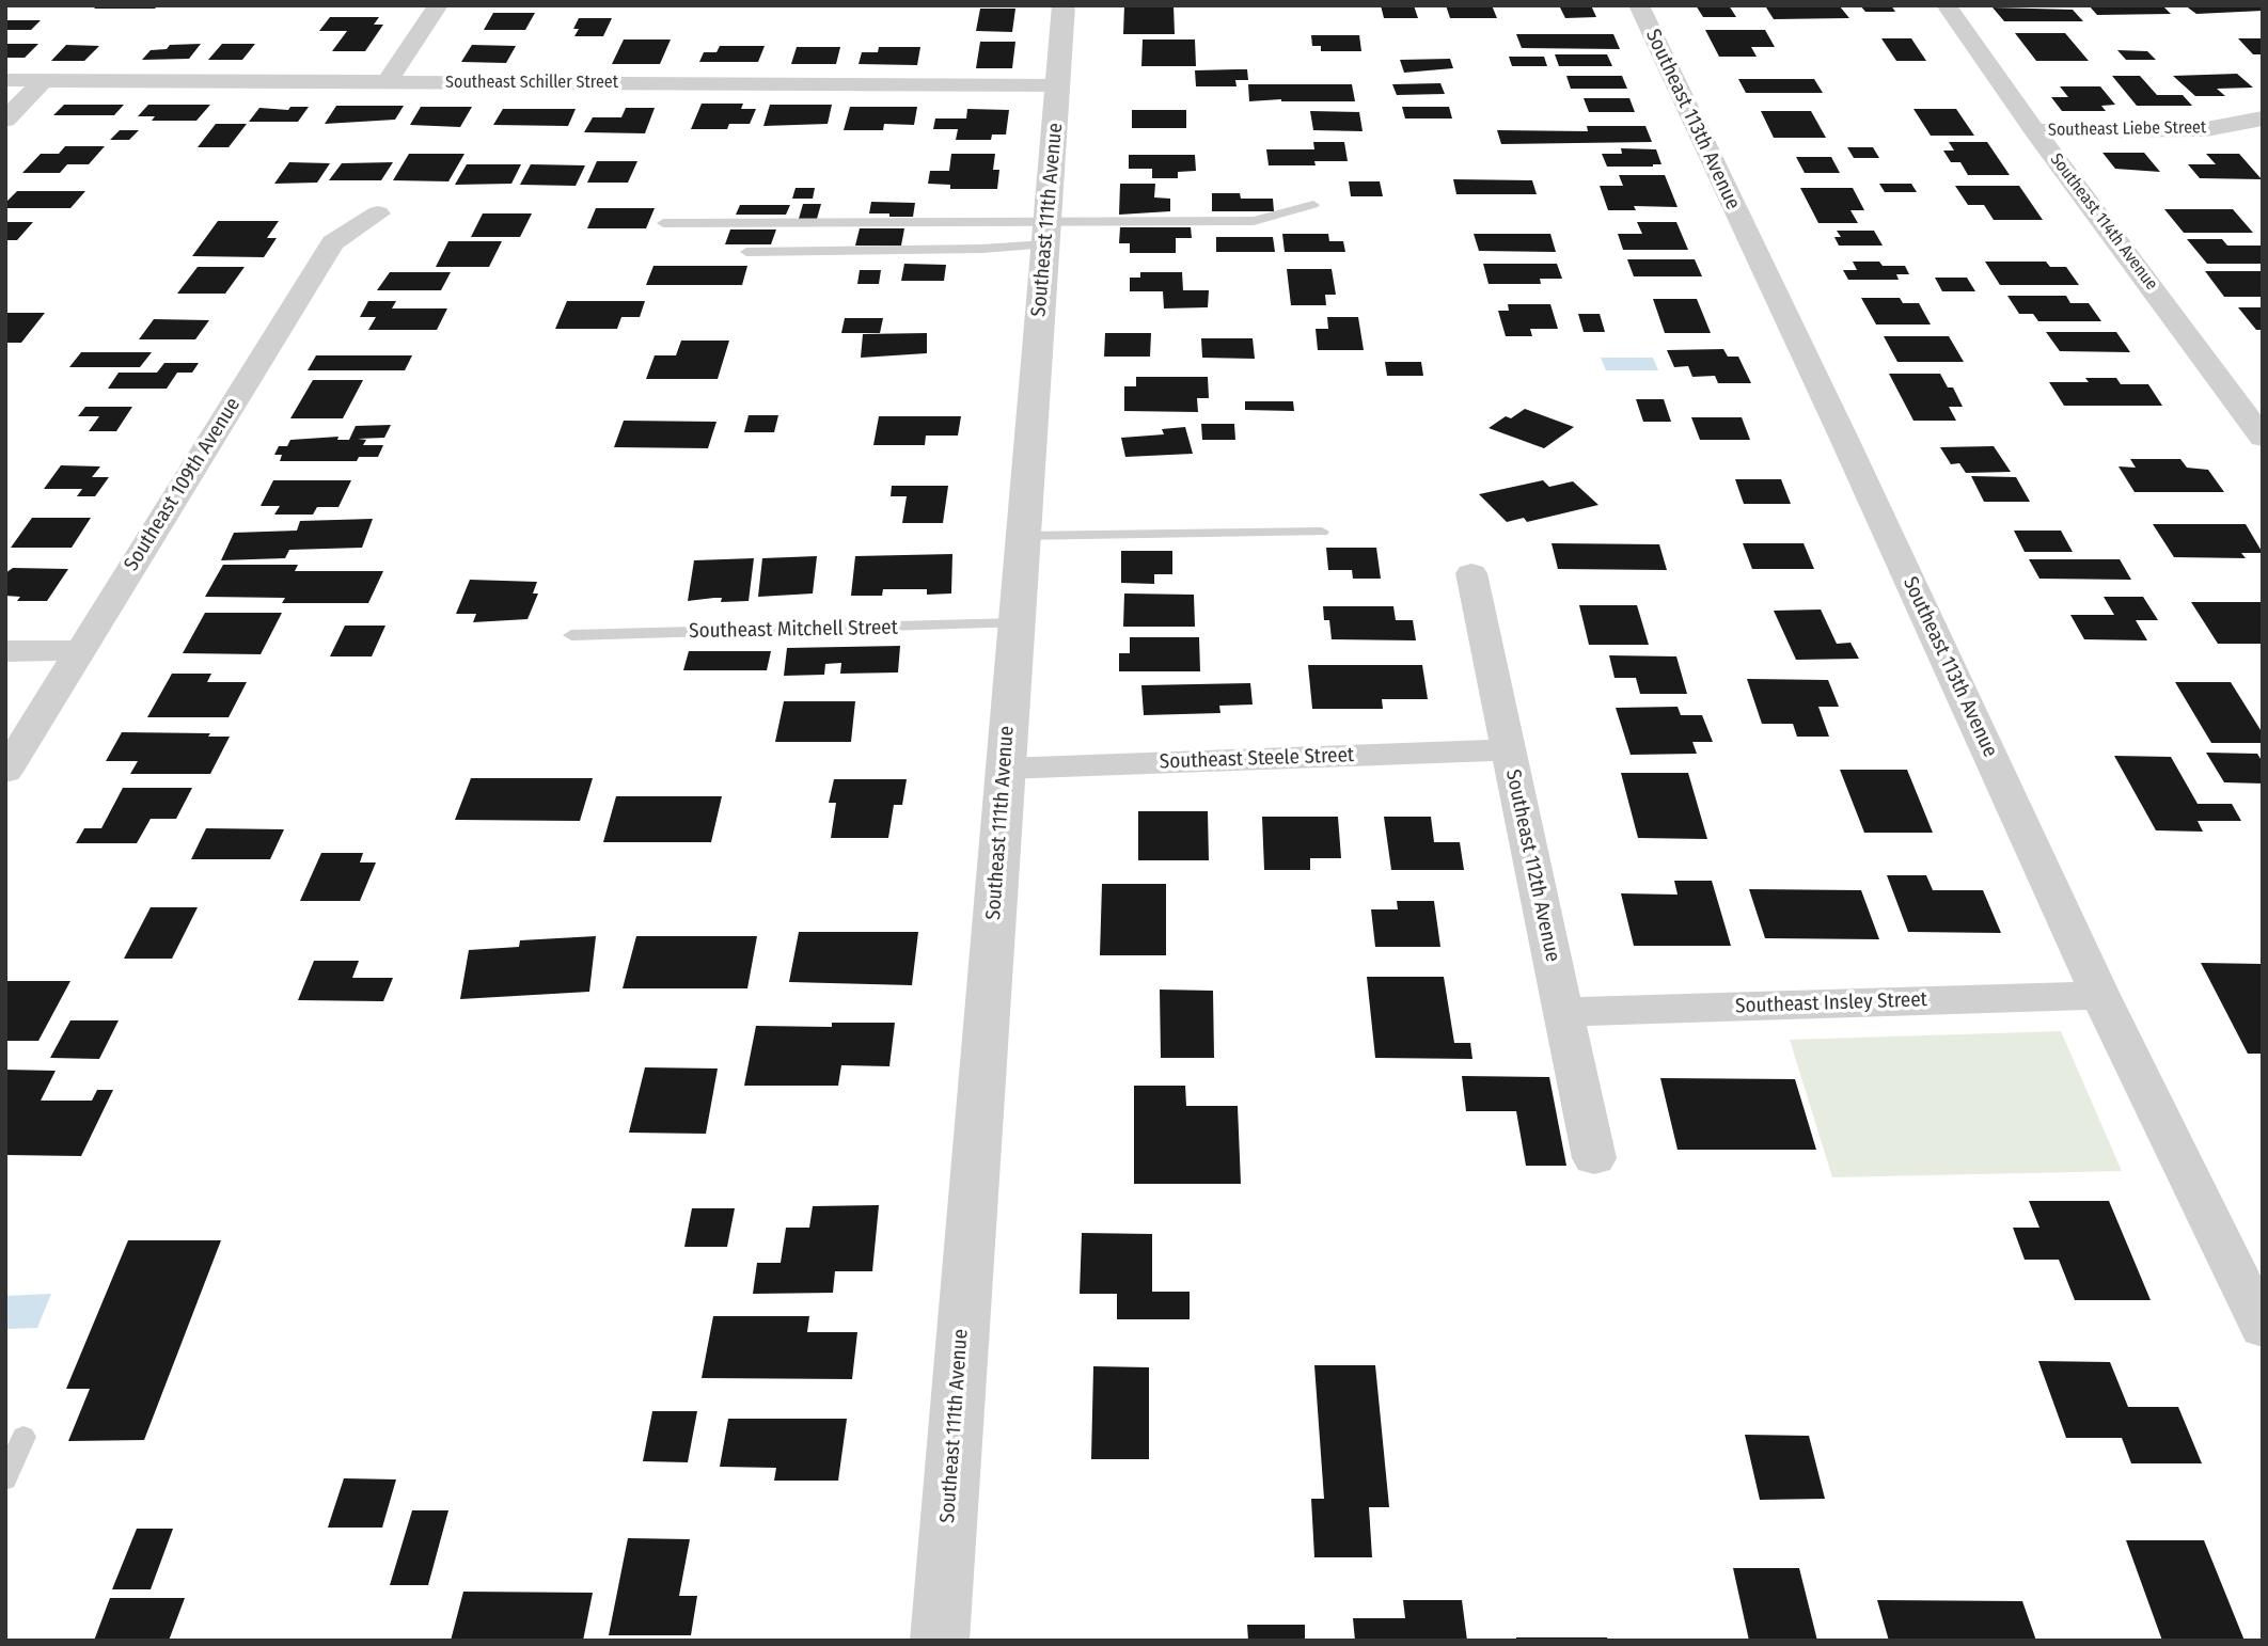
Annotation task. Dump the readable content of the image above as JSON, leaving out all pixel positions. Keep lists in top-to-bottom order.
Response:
{
  "streets": {
    "street": [
      "Southeast Schiller Street",
      "Southeast 113th Avenue",
      "Southeast Liebe Street",
      "Southeast 111th Avenue",
      "Southeast 114th Avenue",
      "Southeast 109th Avenue",
      "Southeast Steele Street",
      "Southeast 112th Avenue",
      "Southeast Insley Street"
    ],
    "lane": ["Southeast Mitchell Street"]
  },
  "crossings": [
    ["Southeast Schiller Street", "Southeast 111th Avenue"],
    ["Southeast 113th Avenue", "Southeast Insley Street"],
    ["Southeast Liebe Street", "Southeast 114th Avenue"],
    ["Southeast 111th Avenue", "Southeast Mitchell Street"],
    ["Southeast 111th Avenue", "Southeast Steele Street"],
    ["Southeast Steele Street", "Southeast 112th Avenue"],
    ["Southeast 112th Avenue", "Southeast Insley Street"]
  ]
}
